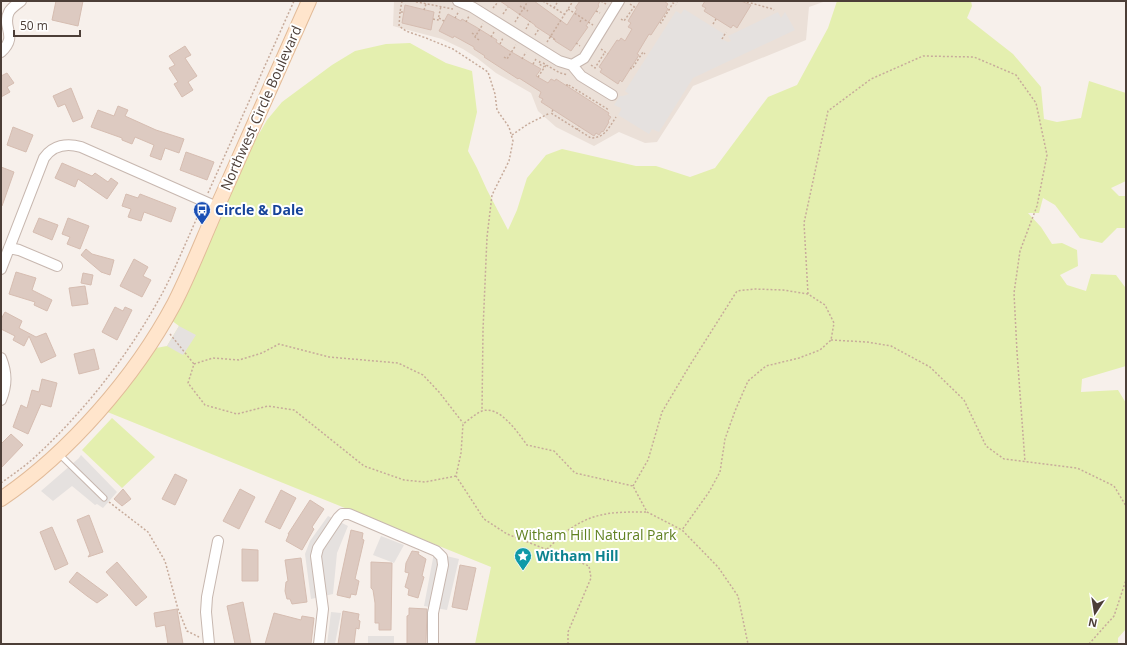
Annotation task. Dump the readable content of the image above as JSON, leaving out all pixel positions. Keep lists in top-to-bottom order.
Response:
{
  "streets": {
    "main road": ["Northwest Circle Boulevard"]
  },
  "parks": ["Witham Hill Natural Park"],
  "places": {
    "bus stop": ["Circle & Dale"],
    "place": ["Witham Hill"]
  },
  "scale_bar": "50 m",
  "north": "bottom"
}
